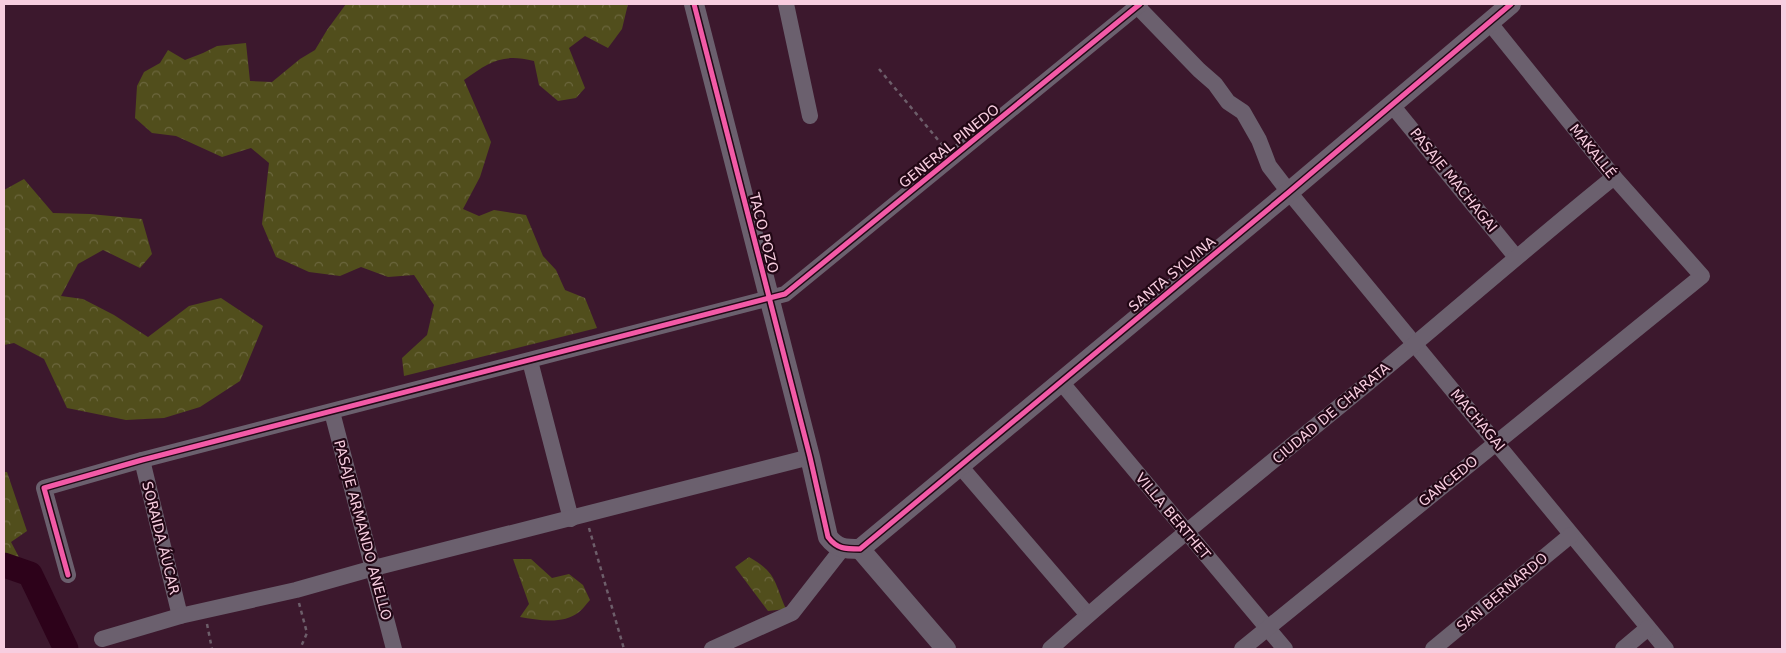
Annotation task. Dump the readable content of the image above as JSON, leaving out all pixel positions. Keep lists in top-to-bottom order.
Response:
{
  "streets": {
    "street": [
      "GENERAL PINEDO",
      "MAKALLÉ",
      "PASAJE MACHAGAI",
      "TACO POZO",
      "SANTA SYLVINA",
      "CIUDAD DE CHARATA",
      "MACHAGAI",
      "GANCEDO",
      "VILLA BERTHET",
      "PASAJE ARMANDO ANELLO",
      "SORAIDA ÁUCAR",
      "SAN BERNARDO"
    ]
  },
  "crossings": [
    ["GENERAL PINEDO", "TACO POZO"],
    ["GENERAL PINEDO", "MACHAGAI"],
    ["GENERAL PINEDO", "PASAJE ARMANDO ANELLO"],
    ["GENERAL PINEDO", "SORAIDA ÁUCAR"],
    ["MAKALLÉ", "SANTA SYLVINA"],
    ["MAKALLÉ", "CIUDAD DE CHARATA"],
    ["MAKALLÉ", "GANCEDO"],
    ["PASAJE MACHAGAI", "SANTA SYLVINA"],
    ["PASAJE MACHAGAI", "CIUDAD DE CHARATA"],
    ["TACO POZO", "SANTA SYLVINA"],
    ["SANTA SYLVINA", "MACHAGAI"],
    ["SANTA SYLVINA", "VILLA BERTHET"],
    ["CIUDAD DE CHARATA", "MACHAGAI"],
    ["CIUDAD DE CHARATA", "VILLA BERTHET"],
    ["MACHAGAI", "GANCEDO"],
    ["MACHAGAI", "SAN BERNARDO"],
    ["GANCEDO", "VILLA BERTHET"]
  ]
}
